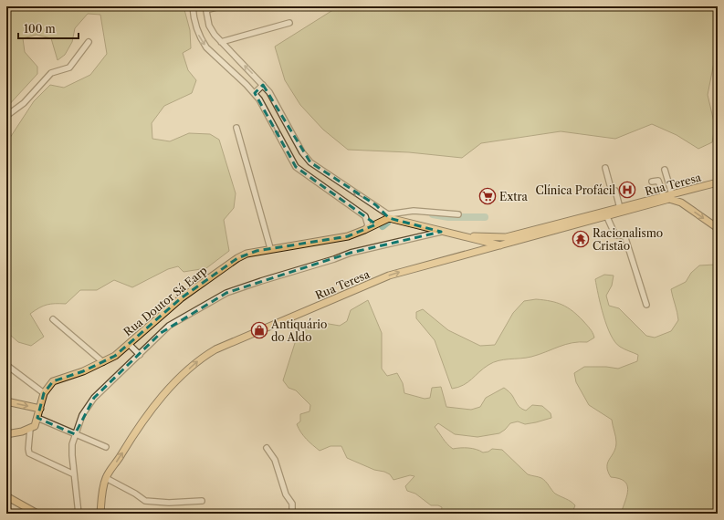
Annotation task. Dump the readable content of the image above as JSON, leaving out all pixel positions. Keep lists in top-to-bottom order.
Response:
{
  "streets": {
    "main road": ["Rua Teresa", "Rua Doutor Sá Earp"]
  },
  "one_way": ["Rua Teresa"],
  "places": {
    "hospital": ["Clínica Profácil"],
    "supermarket": ["Extra"],
    "temple": ["Racionalismo Cristão"],
    "shop": ["Antiquário do Aldo"]
  },
  "scale_bar": "100 m"
}
